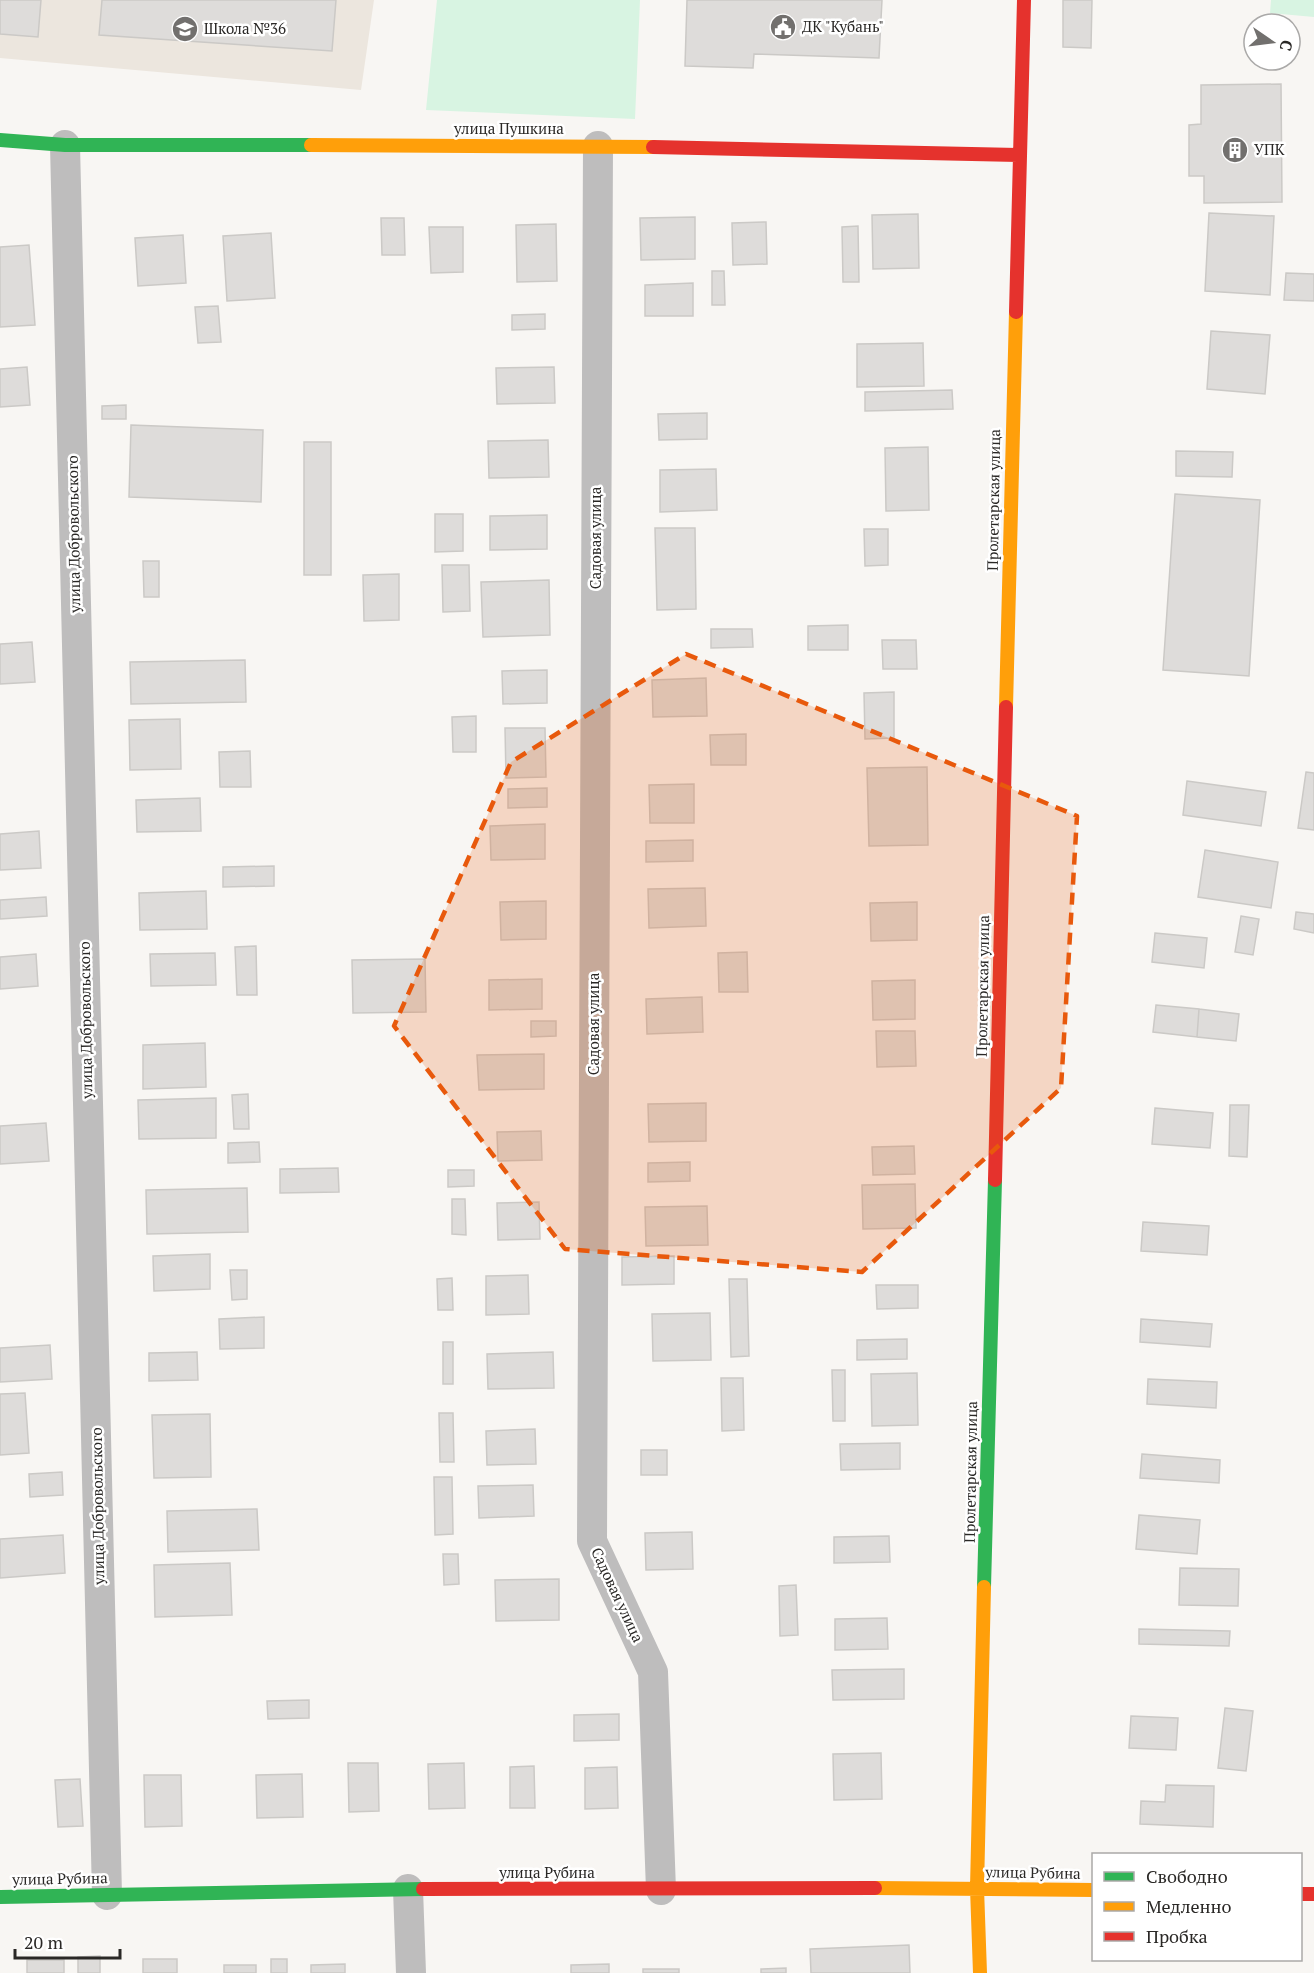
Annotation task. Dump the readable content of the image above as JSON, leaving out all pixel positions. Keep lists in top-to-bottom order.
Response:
{
  "streets": {
    "street": [
      "улица Пушкина",
      "Пролетарская улица",
      "улица Добровольского",
      "Садовая улица",
      "улица Рубина"
    ]
  },
  "crossings": [
    ["улица Пушкина", "Пролетарская улица"],
    ["улица Пушкина", "улица Добровольского"],
    ["улица Пушкина", "Садовая улица"],
    ["Пролетарская улица", "улица Рубина"],
    ["улица Добровольского", "улица Рубина"],
    ["Садовая улица", "улица Рубина"]
  ],
  "places": {
    "public building": ["ДК \"Кубань\""],
    "school or university": ["Школа №36"],
    "building": ["УПК"]
  },
  "legend": ["Свободно", "Медленно", "Пробка"],
  "scale_bar": "20 m",
  "north": "right"
}
